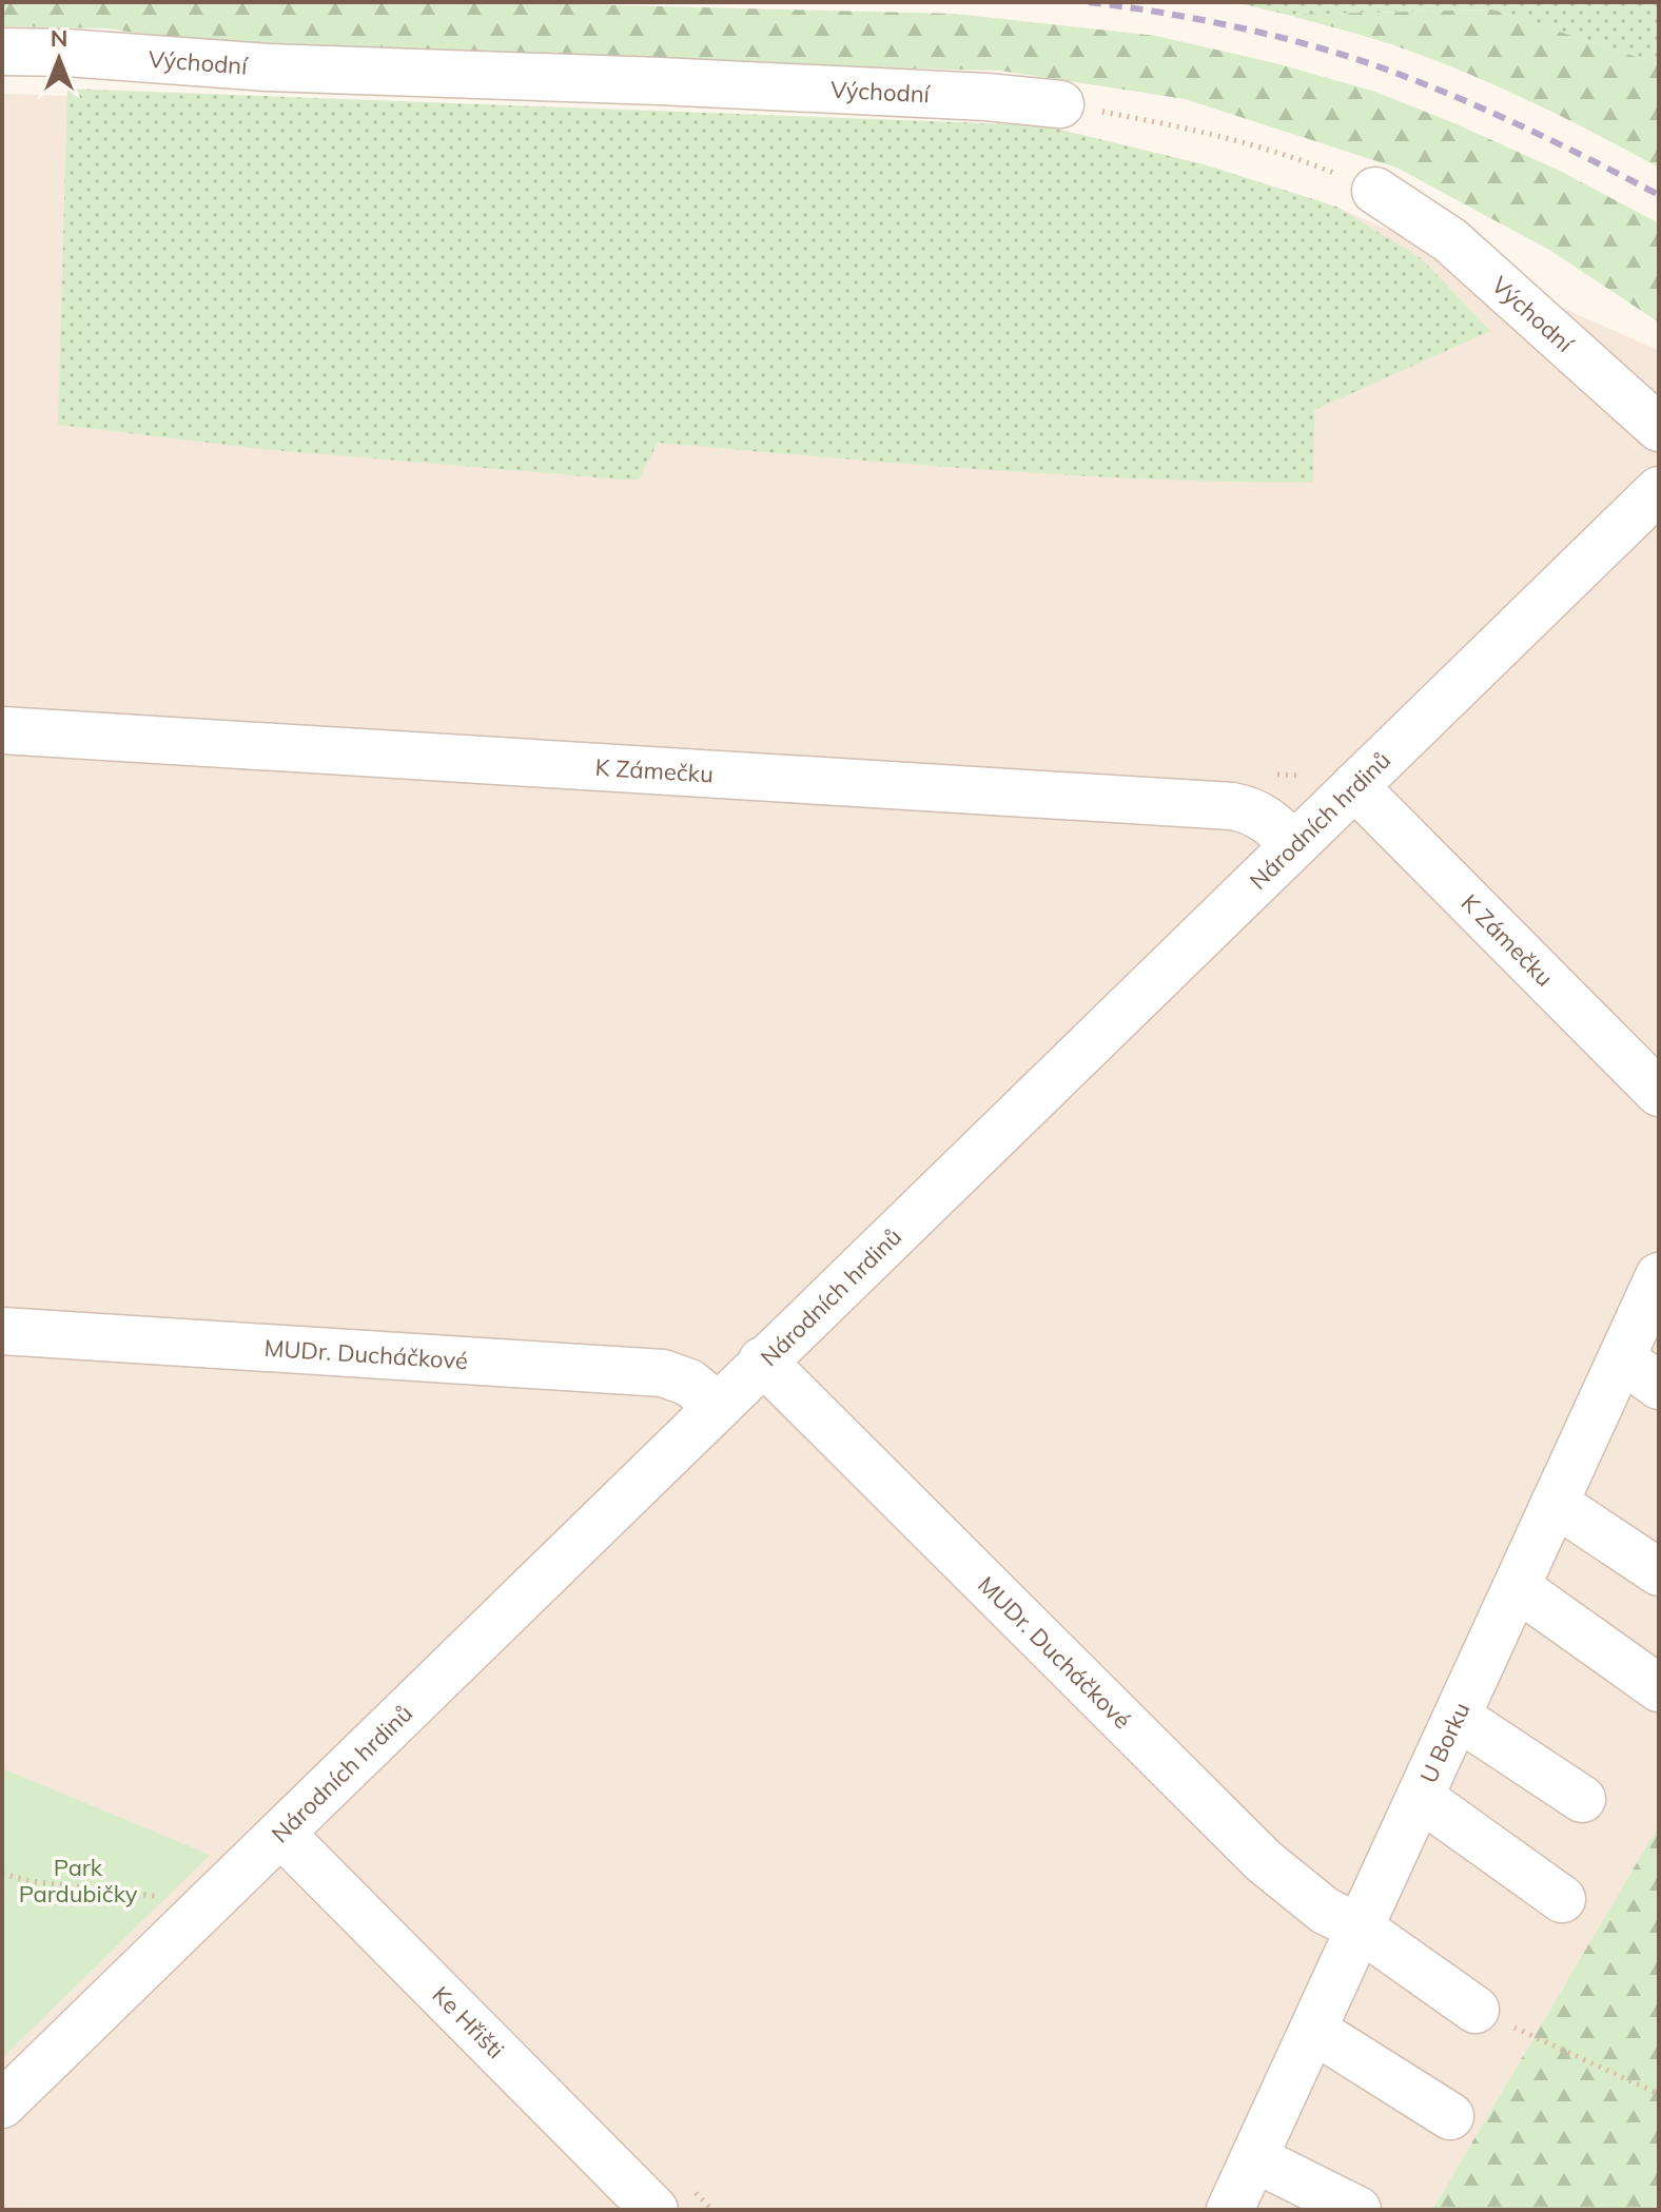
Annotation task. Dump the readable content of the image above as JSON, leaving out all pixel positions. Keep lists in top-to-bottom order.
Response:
{
  "streets": {
    "street": [
      "Východní",
      "K Zámečku",
      "Národních hrdinů",
      "MUDr. Ducháčkové",
      "U Borku",
      "Ke Hřišti"
    ]
  },
  "crossings": [
    ["K Zámečku", "Národních hrdinů"],
    ["Národních hrdinů", "MUDr. Ducháčkové"],
    ["Národních hrdinů", "Ke Hřišti"],
    ["MUDr. Ducháčkové", "U Borku"]
  ],
  "parks": ["Park Pardubičky"],
  "north": "top"
}
